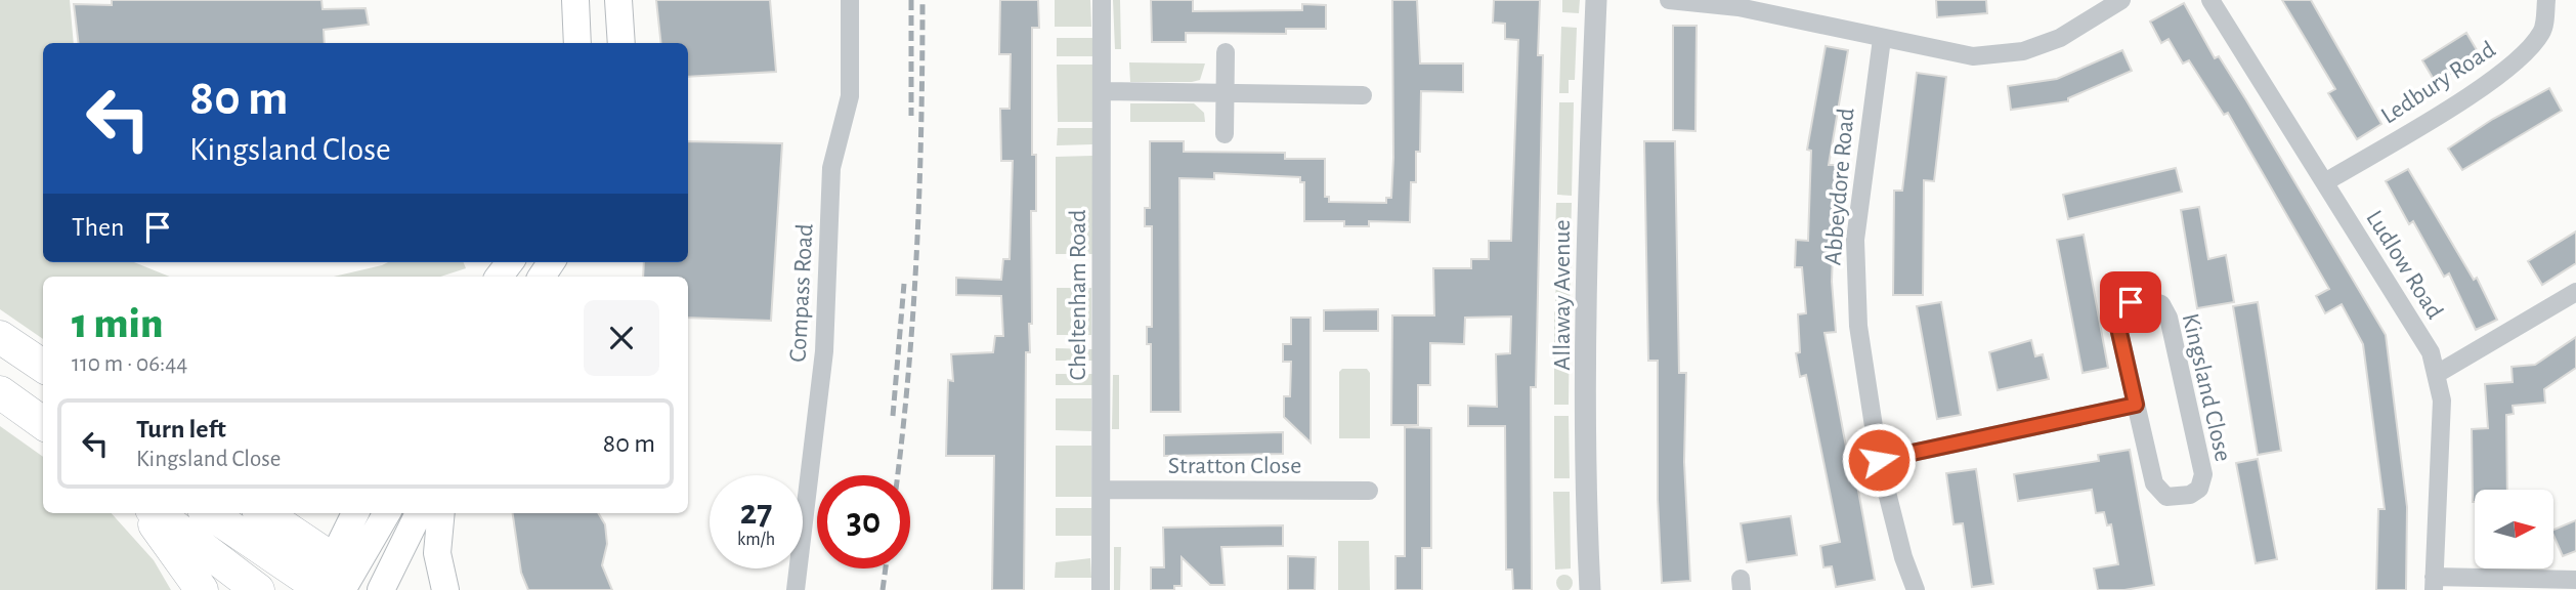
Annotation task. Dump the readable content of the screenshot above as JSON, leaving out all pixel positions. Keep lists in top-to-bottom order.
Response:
{
  "streets": {
    "street": [
      "Ledbury Road",
      "Abbeydore Road",
      "Ludlow Road",
      "Compass Road",
      "Cheltenham Road",
      "Allaway Avenue",
      "Kingsland Close",
      "Stratton Close"
    ]
  },
  "crossings": [
    ["Ledbury Road", "Ludlow Road"],
    ["Cheltenham Road", "Stratton Close"]
  ],
  "north": "right",
  "page": {
    "turn": ["80 m", "Kingsland Close"],
    "then": "Then",
    "heading": ["1 min", "110 m · 06:44"],
    "list": [
      {
        "name": "Turn left",
        "note": "Kingsland Close",
        "value": "80 m"
      }
    ],
    "speed": "27 km/h",
    "limit": "30"
  }
}
